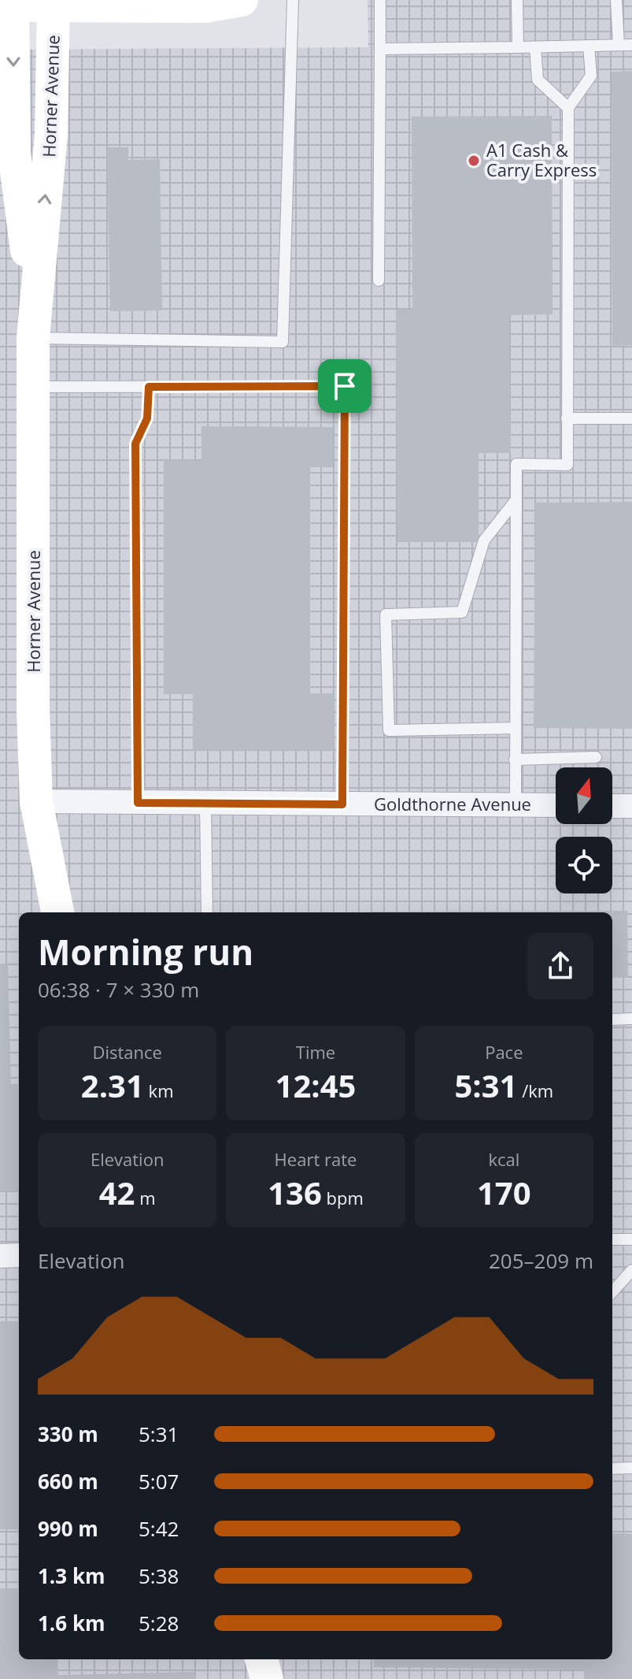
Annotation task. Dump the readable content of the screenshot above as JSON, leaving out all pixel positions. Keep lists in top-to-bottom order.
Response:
{
  "streets": {
    "main road": ["Horner Avenue"],
    "street": ["Goldthorne Avenue"]
  },
  "crossings": [
    ["Horner Avenue", "Goldthorne Avenue"]
  ],
  "places": ["A1 Cash & Carry Express"],
  "north": "top",
  "page": {
    "heading": ["Morning run", "06:38 · 7 × 330 m"],
    "stats": [
      ["Distance", "2.31 km"],
      ["Time", "12:45"],
      ["Pace", "5:31 /km"],
      ["Elevation", "42 m"],
      ["Heart rate", "136 bpm"],
      ["kcal", "170"]
    ],
    "chart": ["Elevation", "205–209 m"],
    "list": [
      {
        "name": "330 m",
        "note": "5:31"
      },
      {
        "name": "660 m",
        "note": "5:07"
      },
      {
        "name": "990 m",
        "note": "5:42"
      },
      {
        "name": "1.3 km",
        "note": "5:38"
      },
      {
        "name": "1.6 km",
        "note": "5:28"
      }
    ]
  }
}
